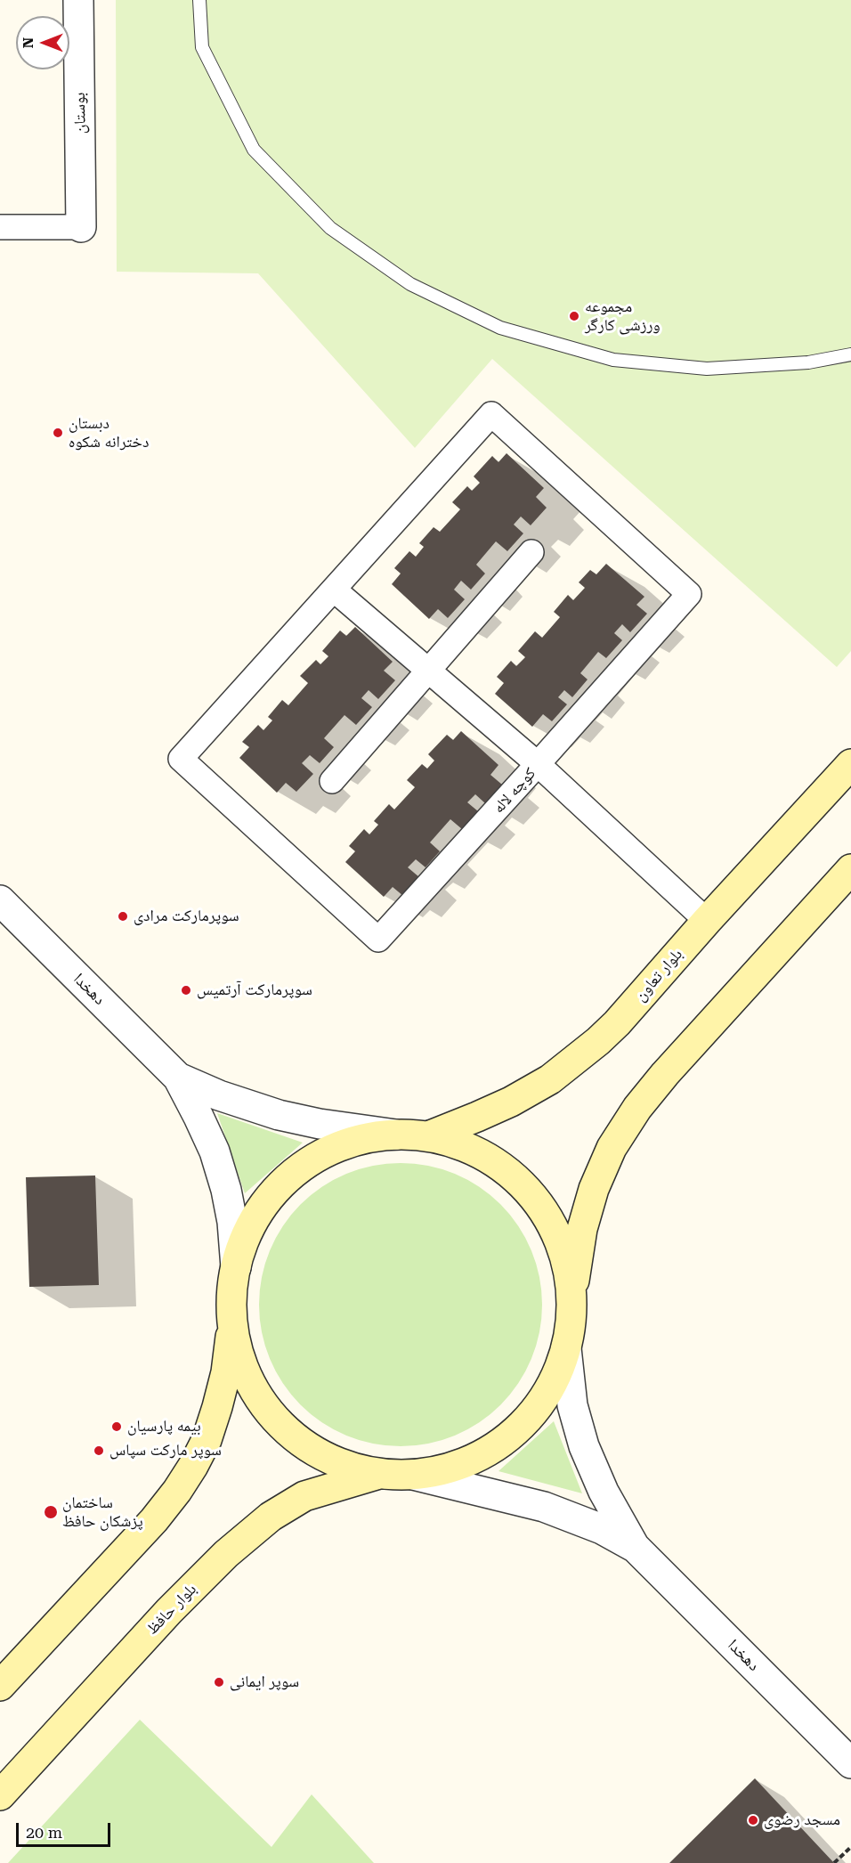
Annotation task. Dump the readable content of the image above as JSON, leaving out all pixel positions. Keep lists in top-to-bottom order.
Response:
{
  "streets": {
    "main road": ["بلوار تعاون", "بلوار حافظ"],
    "street": ["بوستان", "کوچه لاله", "دهخدا"]
  },
  "crossings": [
    ["کوچه لاله", "بلوار تعاون"]
  ],
  "places": [
    "مجموعه ورزشی کارگر",
    "دبستان دخترانه شکوه",
    "سوپرمارکت مرادی",
    "سوپرمارکت آرتمیس",
    "بیمه پارسیان",
    "سوپر مارکت سپاس",
    "ساختمان پزشکان حافظ",
    "سوپر ایمانی",
    "مسجد رضوی"
  ],
  "scale_bar": "20 m",
  "north": "left"
}
